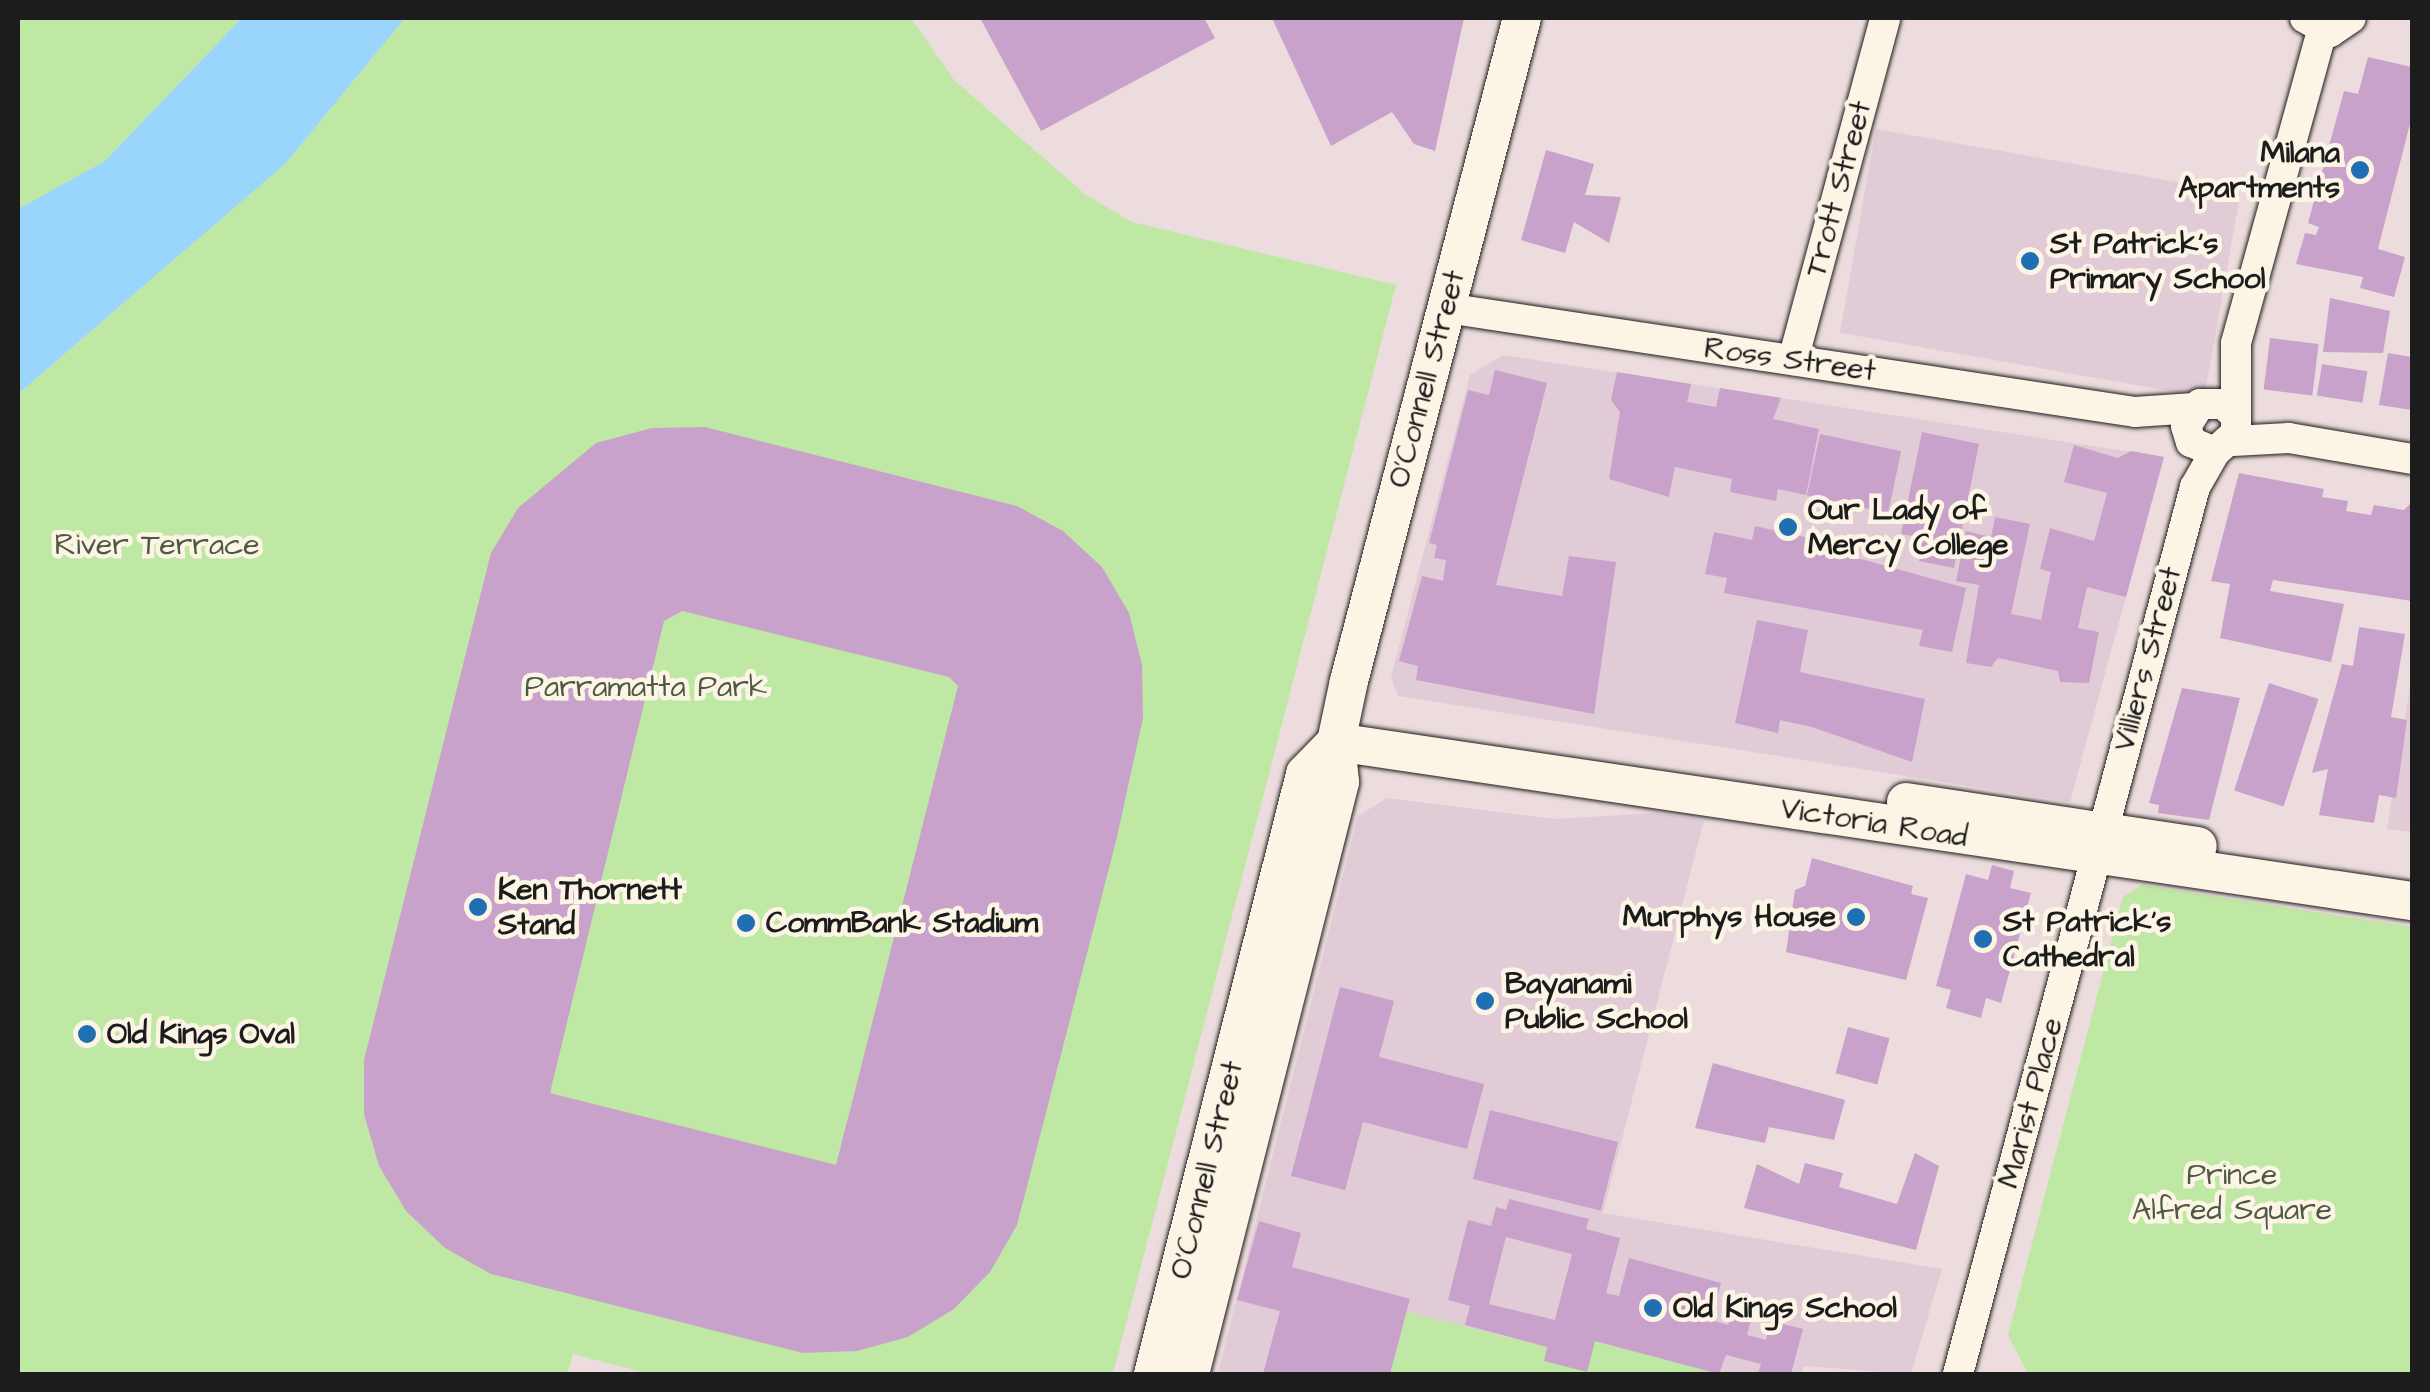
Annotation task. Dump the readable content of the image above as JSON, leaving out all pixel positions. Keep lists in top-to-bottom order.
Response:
{
  "streets": {
    "main road": ["O'Connell Street", "Victoria Road"],
    "street": [
      "Trott Street",
      "Ross Street",
      "Villiers Street",
      "Marist Place"
    ]
  },
  "crossings": [
    ["Trott Street", "Ross Street"],
    ["Ross Street", "O'Connell Street"],
    ["Ross Street", "Villiers Street"],
    ["O'Connell Street", "Victoria Road"],
    ["Villiers Street", "Victoria Road"],
    ["Villiers Street", "Marist Place"],
    ["Victoria Road", "Marist Place"]
  ],
  "parks": ["River Terrace", "Parramatta Park", "Prince Alfred Square"],
  "places": [
    "Milana Apartments",
    "St Patrick's Primary School",
    "Our Lady of Mercy College",
    "Ken Thornett Stand",
    "Murphys House",
    "CommBank Stadium",
    "St Patrick's Cathedral",
    "Bayanami Public School",
    "Old Kings Oval",
    "Old Kings School"
  ]
}
